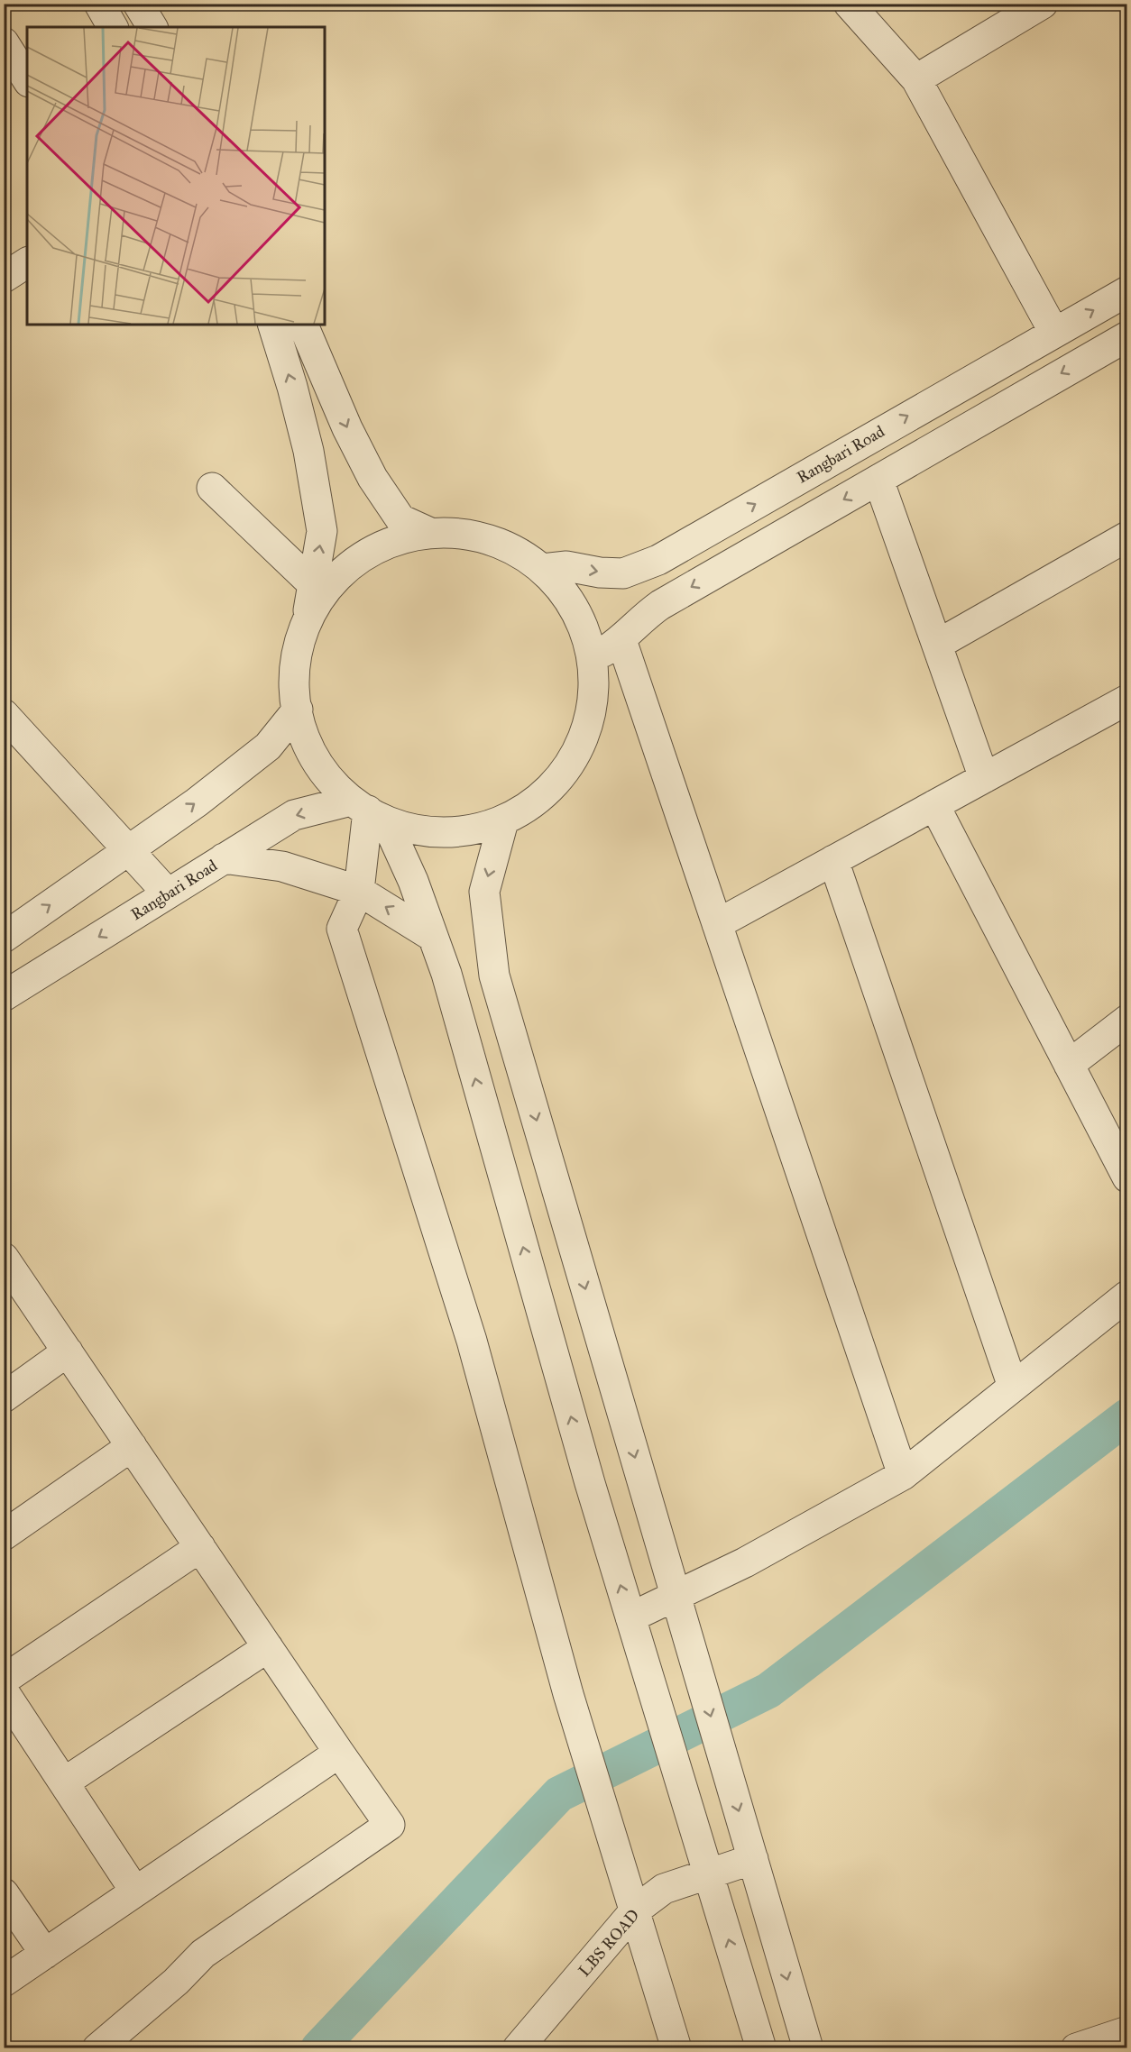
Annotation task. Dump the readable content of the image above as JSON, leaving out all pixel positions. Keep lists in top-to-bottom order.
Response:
{
  "streets": {
    "street": ["Rangbari Road", "LBS ROAD"]
  }
}
